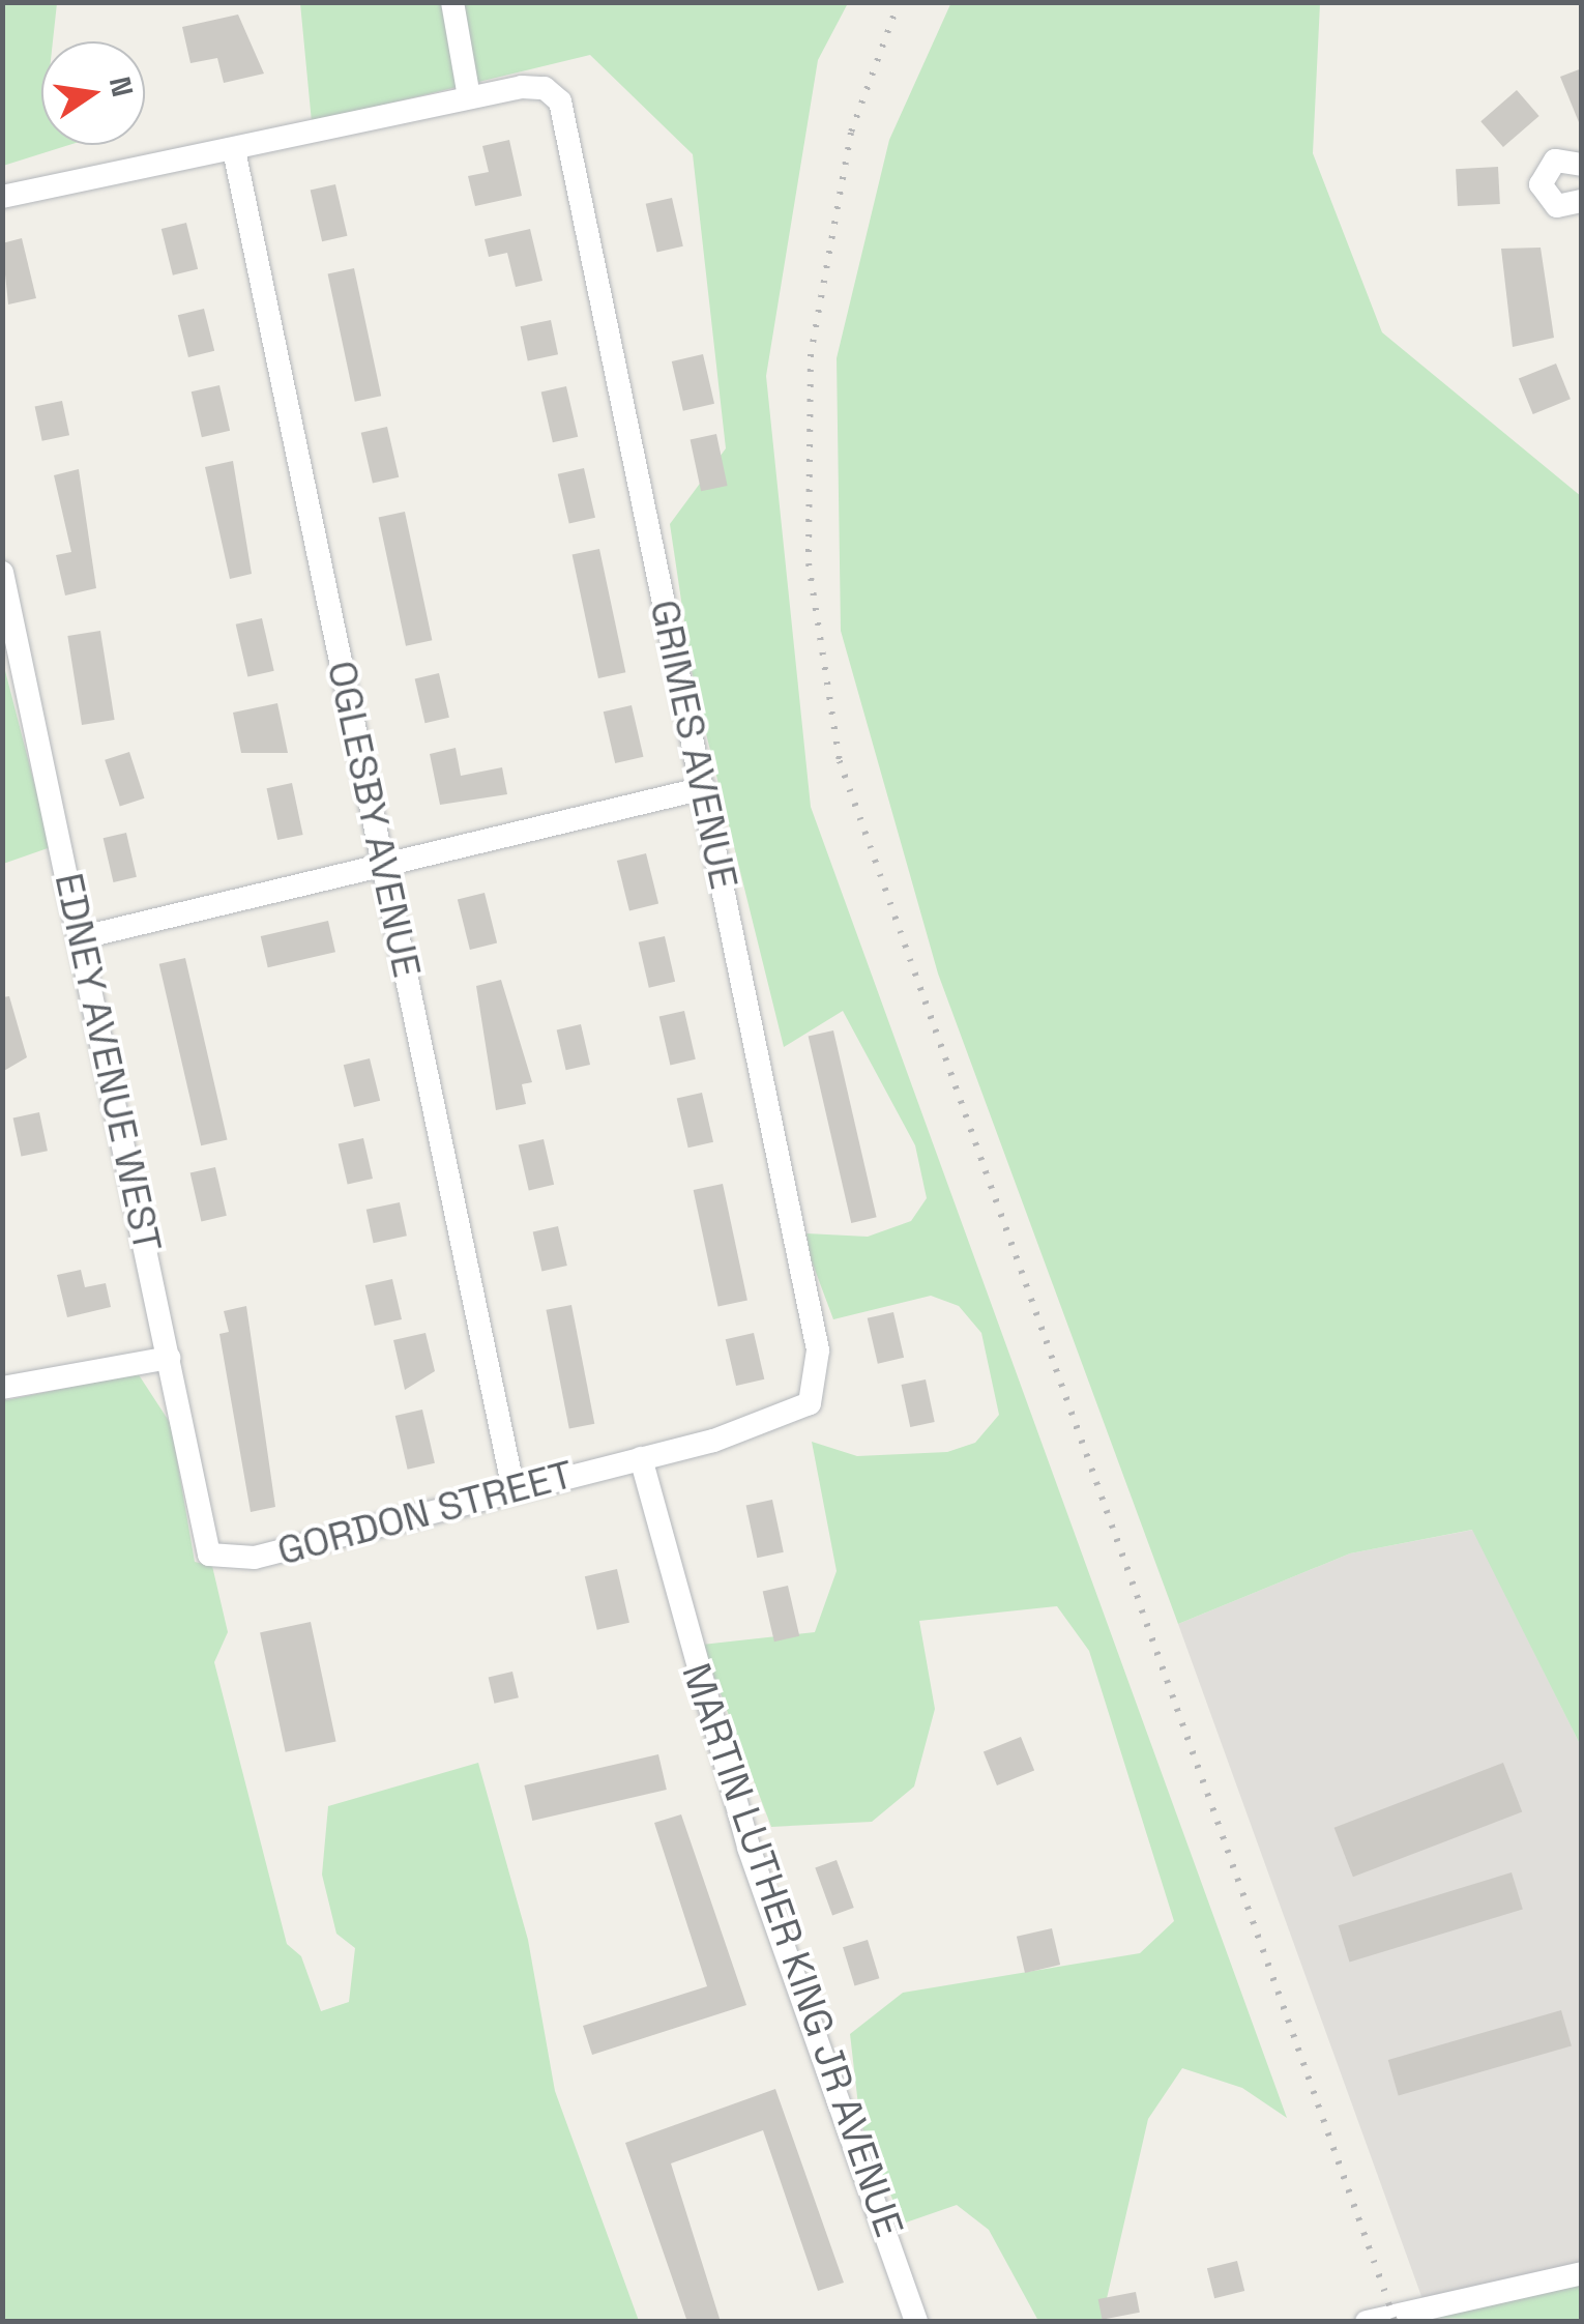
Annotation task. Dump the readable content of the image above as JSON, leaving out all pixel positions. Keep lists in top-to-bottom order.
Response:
{
  "streets": {
    "street": [
      "GRIMES AVENUE",
      "OGLESBY AVENUE",
      "EDNEY AVENUE WEST",
      "GORDON STREET",
      "MARTIN LUTHER KING JR AVENUE"
    ]
  },
  "crossings": [
    ["GRIMES AVENUE", "GORDON STREET"],
    ["GRIMES AVENUE", "MARTIN LUTHER KING JR AVENUE"],
    ["OGLESBY AVENUE", "GORDON STREET"],
    ["EDNEY AVENUE WEST", "GORDON STREET"],
    ["GORDON STREET", "MARTIN LUTHER KING JR AVENUE"]
  ],
  "north": "right"
}
